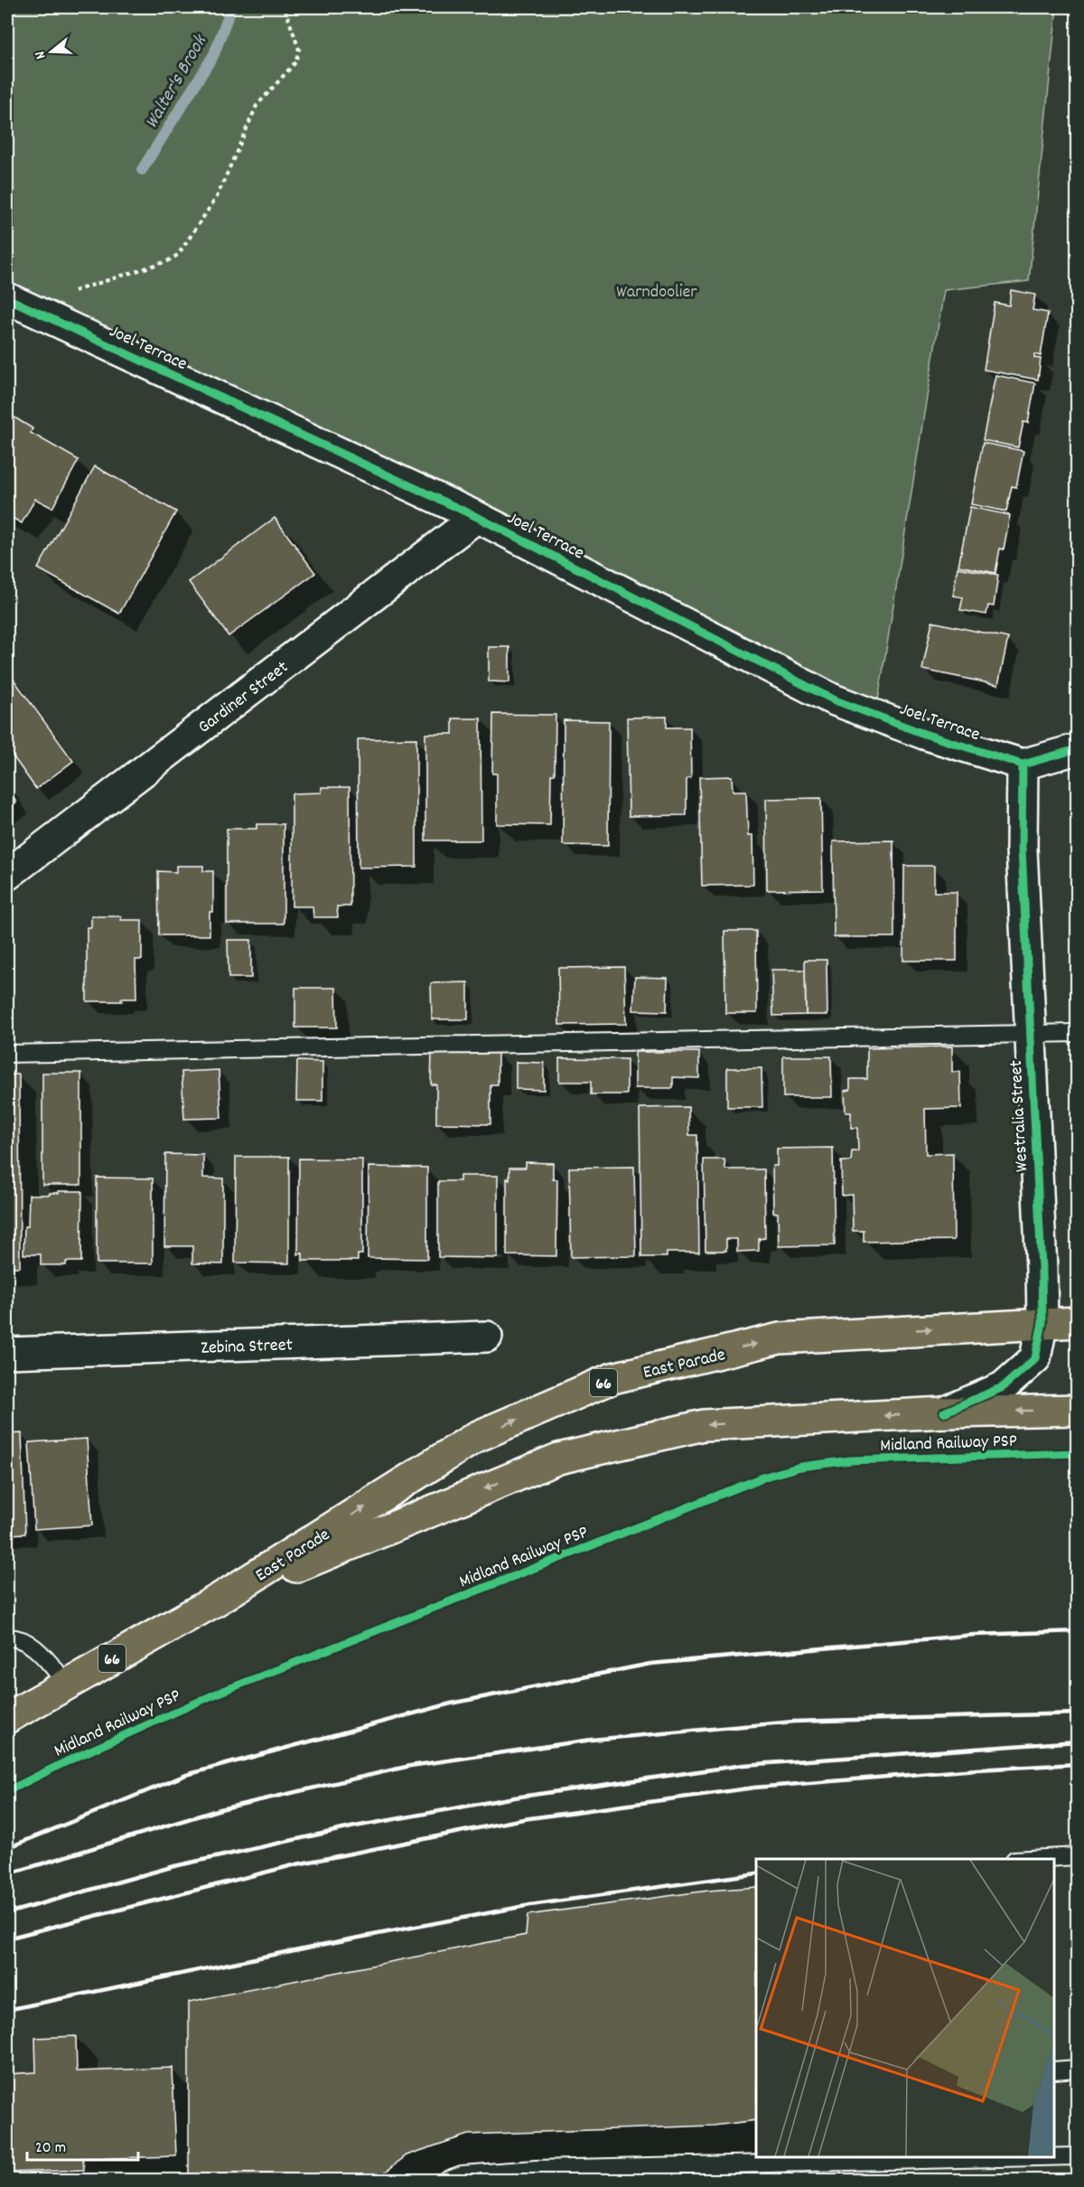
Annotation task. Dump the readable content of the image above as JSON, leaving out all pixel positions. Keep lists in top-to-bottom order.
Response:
{
  "streets": {
    "highway": ["East Parade", "66"],
    "street": [
      "Joel Terrace",
      "Gardiner Street",
      "Westralia Street",
      "Zebina Street"
    ],
    "cycle path": ["Midland Railway PSP"]
  },
  "crossings": [
    ["Joel Terrace", "Gardiner Street"],
    ["Joel Terrace", "Westralia Street"],
    ["Westralia Street", "East Parade"]
  ],
  "water": ["Walter's Brook"],
  "parks": ["Warndoolier"],
  "scale_bar": "20 m",
  "north": "left"
}
